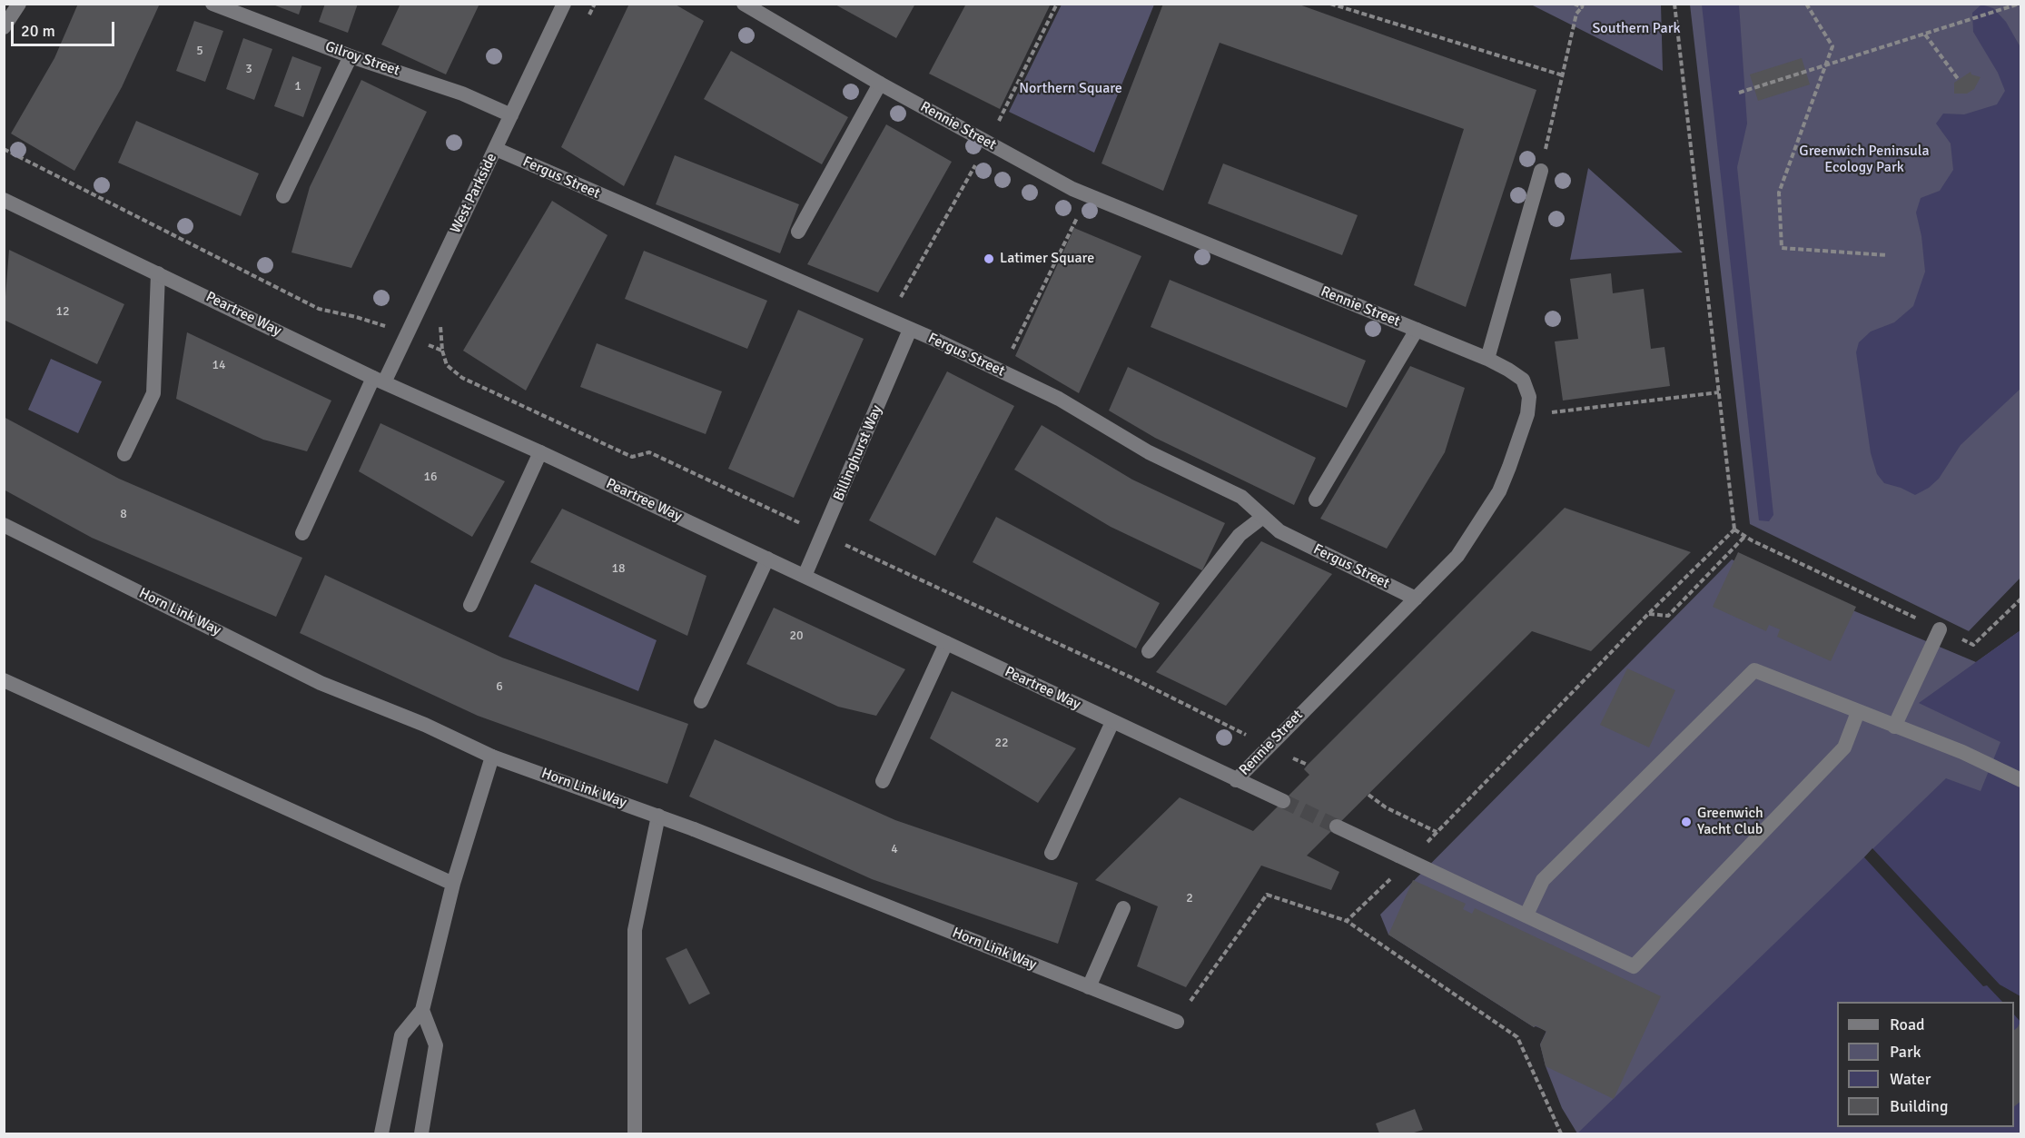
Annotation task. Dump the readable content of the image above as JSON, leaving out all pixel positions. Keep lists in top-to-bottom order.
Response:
{
  "streets": {
    "street": [
      "Gilroy Street",
      "Rennie Street",
      "Fergus Street",
      "West Parkside",
      "Peartree Way",
      "Billinghurst Way",
      "Horn Link Way"
    ]
  },
  "crossings": [
    ["Gilroy Street", "West Parkside"],
    ["Rennie Street", "Fergus Street"],
    ["Rennie Street", "Peartree Way"],
    ["Fergus Street", "West Parkside"],
    ["Fergus Street", "Billinghurst Way"],
    ["West Parkside", "Peartree Way"],
    ["Peartree Way", "Billinghurst Way"]
  ],
  "parks": ["Southern Park", "Northern Square", "Greenwich Peninsula Ecology Park"],
  "places": ["Latimer Square", "Greenwich Yacht Club"],
  "house_numbers": [
    "5",
    "3",
    "1",
    "12",
    "14",
    "16",
    "8",
    "18",
    "20",
    "6",
    "22",
    "4",
    "2"
  ],
  "legend": [
    "Road",
    "Park",
    "Water",
    "Building"
  ],
  "scale_bar": "20 m"
}
